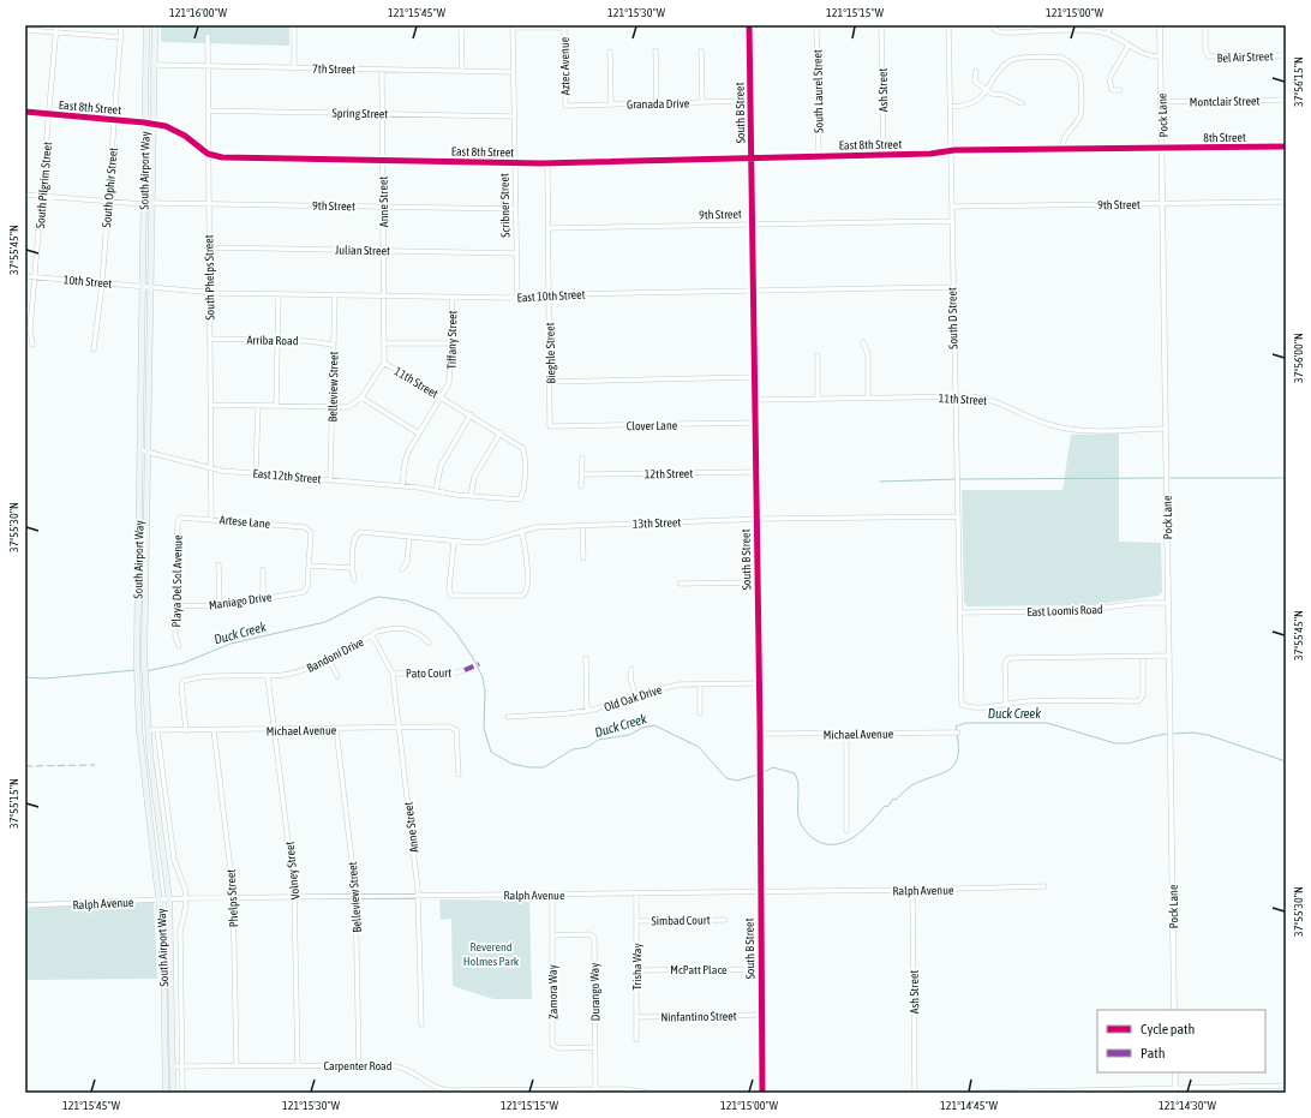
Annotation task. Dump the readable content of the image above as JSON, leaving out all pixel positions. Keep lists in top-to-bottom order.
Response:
{
  "streets": {
    "main road": ["South Airport Way"],
    "street": [
      "Bel Air Street",
      "Aztec Avenue",
      "7th Street",
      "Ash Street",
      "South Laurel Street",
      "Montclair Street",
      "Granada Drive",
      "East 8th Street",
      "Spring Street",
      "South B Street",
      "Pock Lane",
      "8th Street",
      "South Pilgrim Street",
      "South Ophir Street",
      "Anne Street",
      "9th Street",
      "Scribner Street",
      "Julian Street",
      "South Phelps Street",
      "10th Street",
      "East 10th Street",
      "South D Street",
      "Arriba Road",
      "Tiffany Street",
      "Bieghle Street",
      "11th Street",
      "Belleview Street",
      "Clover Lane",
      "12th Street",
      "East 12th Street",
      "Artese Lane",
      "13th Street",
      "Playa Del Sol Avenue",
      "Maniago Drive",
      "East Loomis Road",
      "Bandoni Drive",
      "Pato Court",
      "Old Oak Drive",
      "Michael Avenue",
      "Volney Street",
      "Ralph Avenue",
      "Phelps Street",
      "Simbad Court",
      "Trisha Way",
      "McPatt Place",
      "Zamora Way",
      "Durango Way",
      "Ninfantino Street",
      "Carpenter Road"
    ]
  },
  "crossings": [
    ["Aztec Avenue", "Granada Drive"],
    ["Aztec Avenue", "Scribner Street"],
    ["7th Street", "South Airport Way"],
    ["7th Street", "Anne Street"],
    ["7th Street", "Scribner Street"],
    ["7th Street", "South Phelps Street"],
    ["Ash Street", "East 8th Street"],
    ["Ash Street", "Ralph Avenue"],
    ["South Laurel Street", "East 8th Street"],
    ["Montclair Street", "Pock Lane"],
    ["Granada Drive", "South B Street"],
    ["East 8th Street", "South B Street"],
    ["East 8th Street", "Pock Lane"],
    ["East 8th Street", "8th Street"],
    ["East 8th Street", "South Airport Way"],
    ["East 8th Street", "South Pilgrim Street"],
    ["East 8th Street", "South Ophir Street"],
    ["East 8th Street", "Anne Street"],
    ["East 8th Street", "Scribner Street"],
    ["East 8th Street", "South Phelps Street"],
    ["East 8th Street", "South D Street"],
    ["East 8th Street", "Bieghle Street"],
    ["Spring Street", "Anne Street"],
    ["Spring Street", "Scribner Street"],
    ["Spring Street", "South Phelps Street"],
    ["South B Street", "9th Street"],
    ["South B Street", "East 10th Street"],
    ["South B Street", "11th Street"],
    ["South B Street", "Clover Lane"],
    ["South B Street", "12th Street"],
    ["South B Street", "13th Street"],
    ["South B Street", "Old Oak Drive"],
    ["South B Street", "Michael Avenue"],
    ["South B Street", "Ralph Avenue"],
    ["South B Street", "McPatt Place"],
    ["South B Street", "Ninfantino Street"],
    ["Pock Lane", "8th Street"],
    ["Pock Lane", "9th Street"],
    ["Pock Lane", "11th Street"],
    ["Pock Lane", "East Loomis Road"],
    ["South Airport Way", "9th Street"],
    ["South Airport Way", "10th Street"],
    ["South Airport Way", "East 10th Street"],
    ["South Airport Way", "East 12th Street"],
    ["South Airport Way", "Michael Avenue"],
    ["South Airport Way", "Ralph Avenue"],
    ["South Airport Way", "Carpenter Road"],
    ["South Pilgrim Street", "10th Street"],
    ["South Ophir Street", "10th Street"],
    ["Anne Street", "9th Street"],
    ["Anne Street", "Julian Street"],
    ["Anne Street", "East 10th Street"],
    ["Anne Street", "11th Street"],
    ["Anne Street", "Bandoni Drive"],
    ["Anne Street", "Pato Court"],
    ["Anne Street", "Michael Avenue"],
    ["Anne Street", "Ralph Avenue"],
    ["9th Street", "Scribner Street"],
    ["9th Street", "South Phelps Street"],
    ["9th Street", "South D Street"],
    ["9th Street", "Bieghle Street"],
    ["Scribner Street", "Julian Street"],
    ["Scribner Street", "East 10th Street"],
    ["Julian Street", "South Phelps Street"],
    ["South Phelps Street", "East 10th Street"],
    ["South Phelps Street", "Arriba Road"],
    ["South Phelps Street", "East 12th Street"],
    ["South Phelps Street", "Artese Lane"],
    ["10th Street", "East 10th Street"],
    ["East 10th Street", "South D Street"],
    ["East 10th Street", "Tiffany Street"],
    ["East 10th Street", "Bieghle Street"],
    ["East 10th Street", "Belleview Street"],
    ["South D Street", "11th Street"],
    ["South D Street", "13th Street"],
    ["South D Street", "East Loomis Road"],
    ["Arriba Road", "Belleview Street"],
    ["Tiffany Street", "11th Street"],
    ["Tiffany Street", "East 12th Street"],
    ["Bieghle Street", "Clover Lane"],
    ["Belleview Street", "East 12th Street"],
    ["Belleview Street", "Michael Avenue"],
    ["Belleview Street", "Ralph Avenue"],
    ["Belleview Street", "Carpenter Road"],
    ["Artese Lane", "Playa Del Sol Avenue"],
    ["Artese Lane", "Maniago Drive"],
    ["Playa Del Sol Avenue", "Maniago Drive"],
    ["Bandoni Drive", "Michael Avenue"],
    ["Bandoni Drive", "Volney Street"],
    ["Michael Avenue", "Volney Street"],
    ["Michael Avenue", "Phelps Street"],
    ["Volney Street", "Ralph Avenue"],
    ["Volney Street", "Carpenter Road"],
    ["Ralph Avenue", "Phelps Street"],
    ["Ralph Avenue", "Trisha Way"],
    ["Ralph Avenue", "Zamora Way"],
    ["Phelps Street", "Carpenter Road"],
    ["Simbad Court", "Trisha Way"],
    ["Trisha Way", "McPatt Place"],
    ["Trisha Way", "Ninfantino Street"],
    ["Zamora Way", "Durango Way"],
    ["Durango Way", "Carpenter Road"]
  ],
  "water": ["Duck Creek"],
  "parks": ["Reverend Holmes Park"],
  "legend": ["Cycle path", "Path"],
  "coordinates": [
    "121°16'00\"W",
    "121°15'45\"W",
    "121°15'30\"W",
    "121°15'15\"W",
    "121°15'00\"W",
    "37°56'15\"N",
    "37°55'45\"N",
    "37°56'00\"N",
    "37°55'30\"N",
    "37°55'15\"N",
    "121°14'45\"W",
    "121°14'30\"W"
  ]
}
